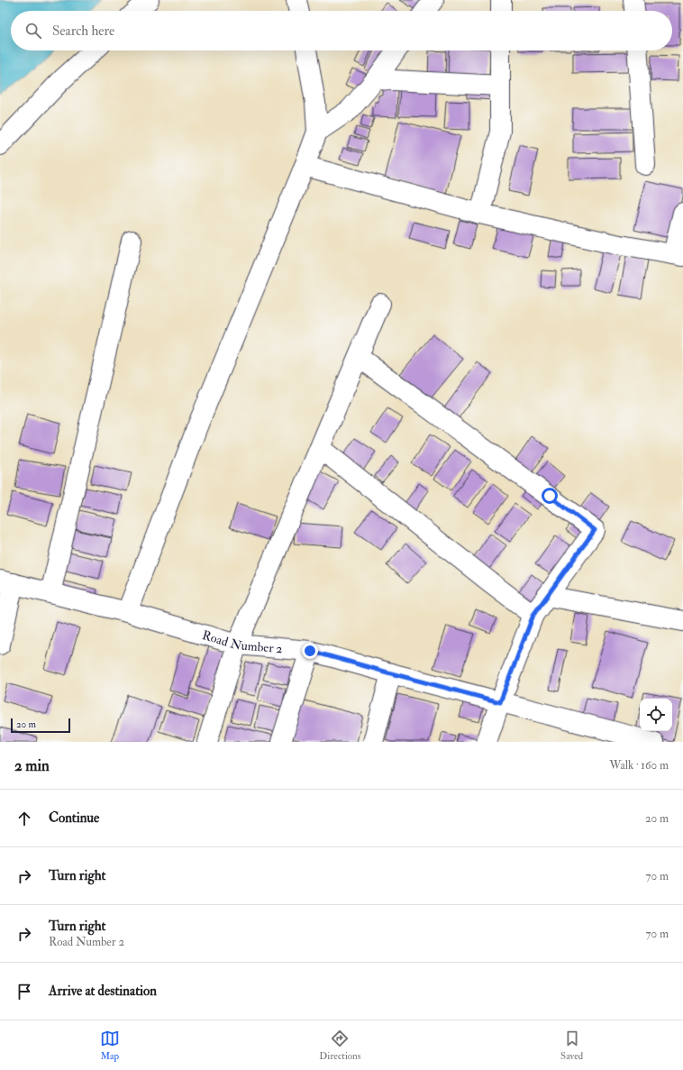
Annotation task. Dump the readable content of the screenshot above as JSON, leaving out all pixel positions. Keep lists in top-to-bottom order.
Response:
{
  "streets": {
    "street": ["Road Number 2"]
  },
  "scale_bar": "20 m",
  "page": {
    "search": "Search here",
    "scale": "20 m",
    "heading": ["2 min", "Walk · 160 m"],
    "list": [
      ["Continue", "20 m"],
      ["Turn right", "70 m"],
      ["Turn right", "Road Number 2", "70 m"],
      "Arrive at destination"
    ],
    "nav": ["Map", "Directions", "Saved"]
  }
}
